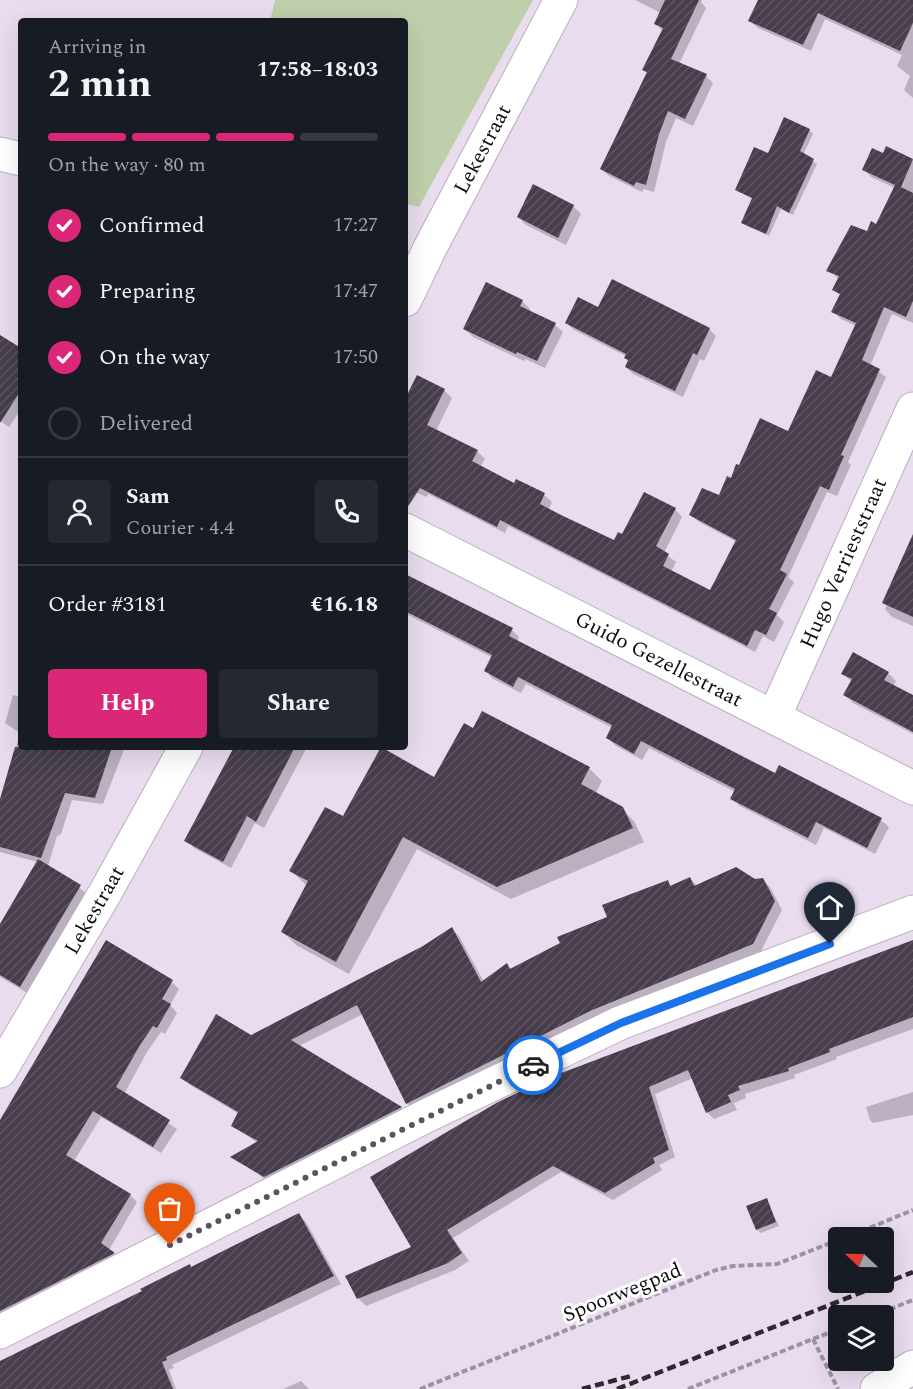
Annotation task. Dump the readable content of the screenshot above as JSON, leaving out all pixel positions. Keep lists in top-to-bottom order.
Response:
{
  "streets": {
    "street": ["Lekestraat", "Hugo Verrieststraat", "Guido Gezellestraat"],
    "path": ["Spoorwegpad"]
  },
  "crossings": [
    ["Hugo Verrieststraat", "Guido Gezellestraat"]
  ],
  "north": "left",
  "page": {
    "heading": ["2 min", "Arriving in", "17:58–18:03"],
    "panel": [
      "Sam",
      "Courier · 4.4",
      "Order #3181",
      "€16.18"
    ],
    "bar": "On the way · 80 m",
    "list": [
      ["Confirmed", "17:27"],
      ["Preparing", "17:47"],
      ["On the way", "17:50"],
      "Delivered"
    ],
    "buttons": ["Help", "Share"]
  }
}
